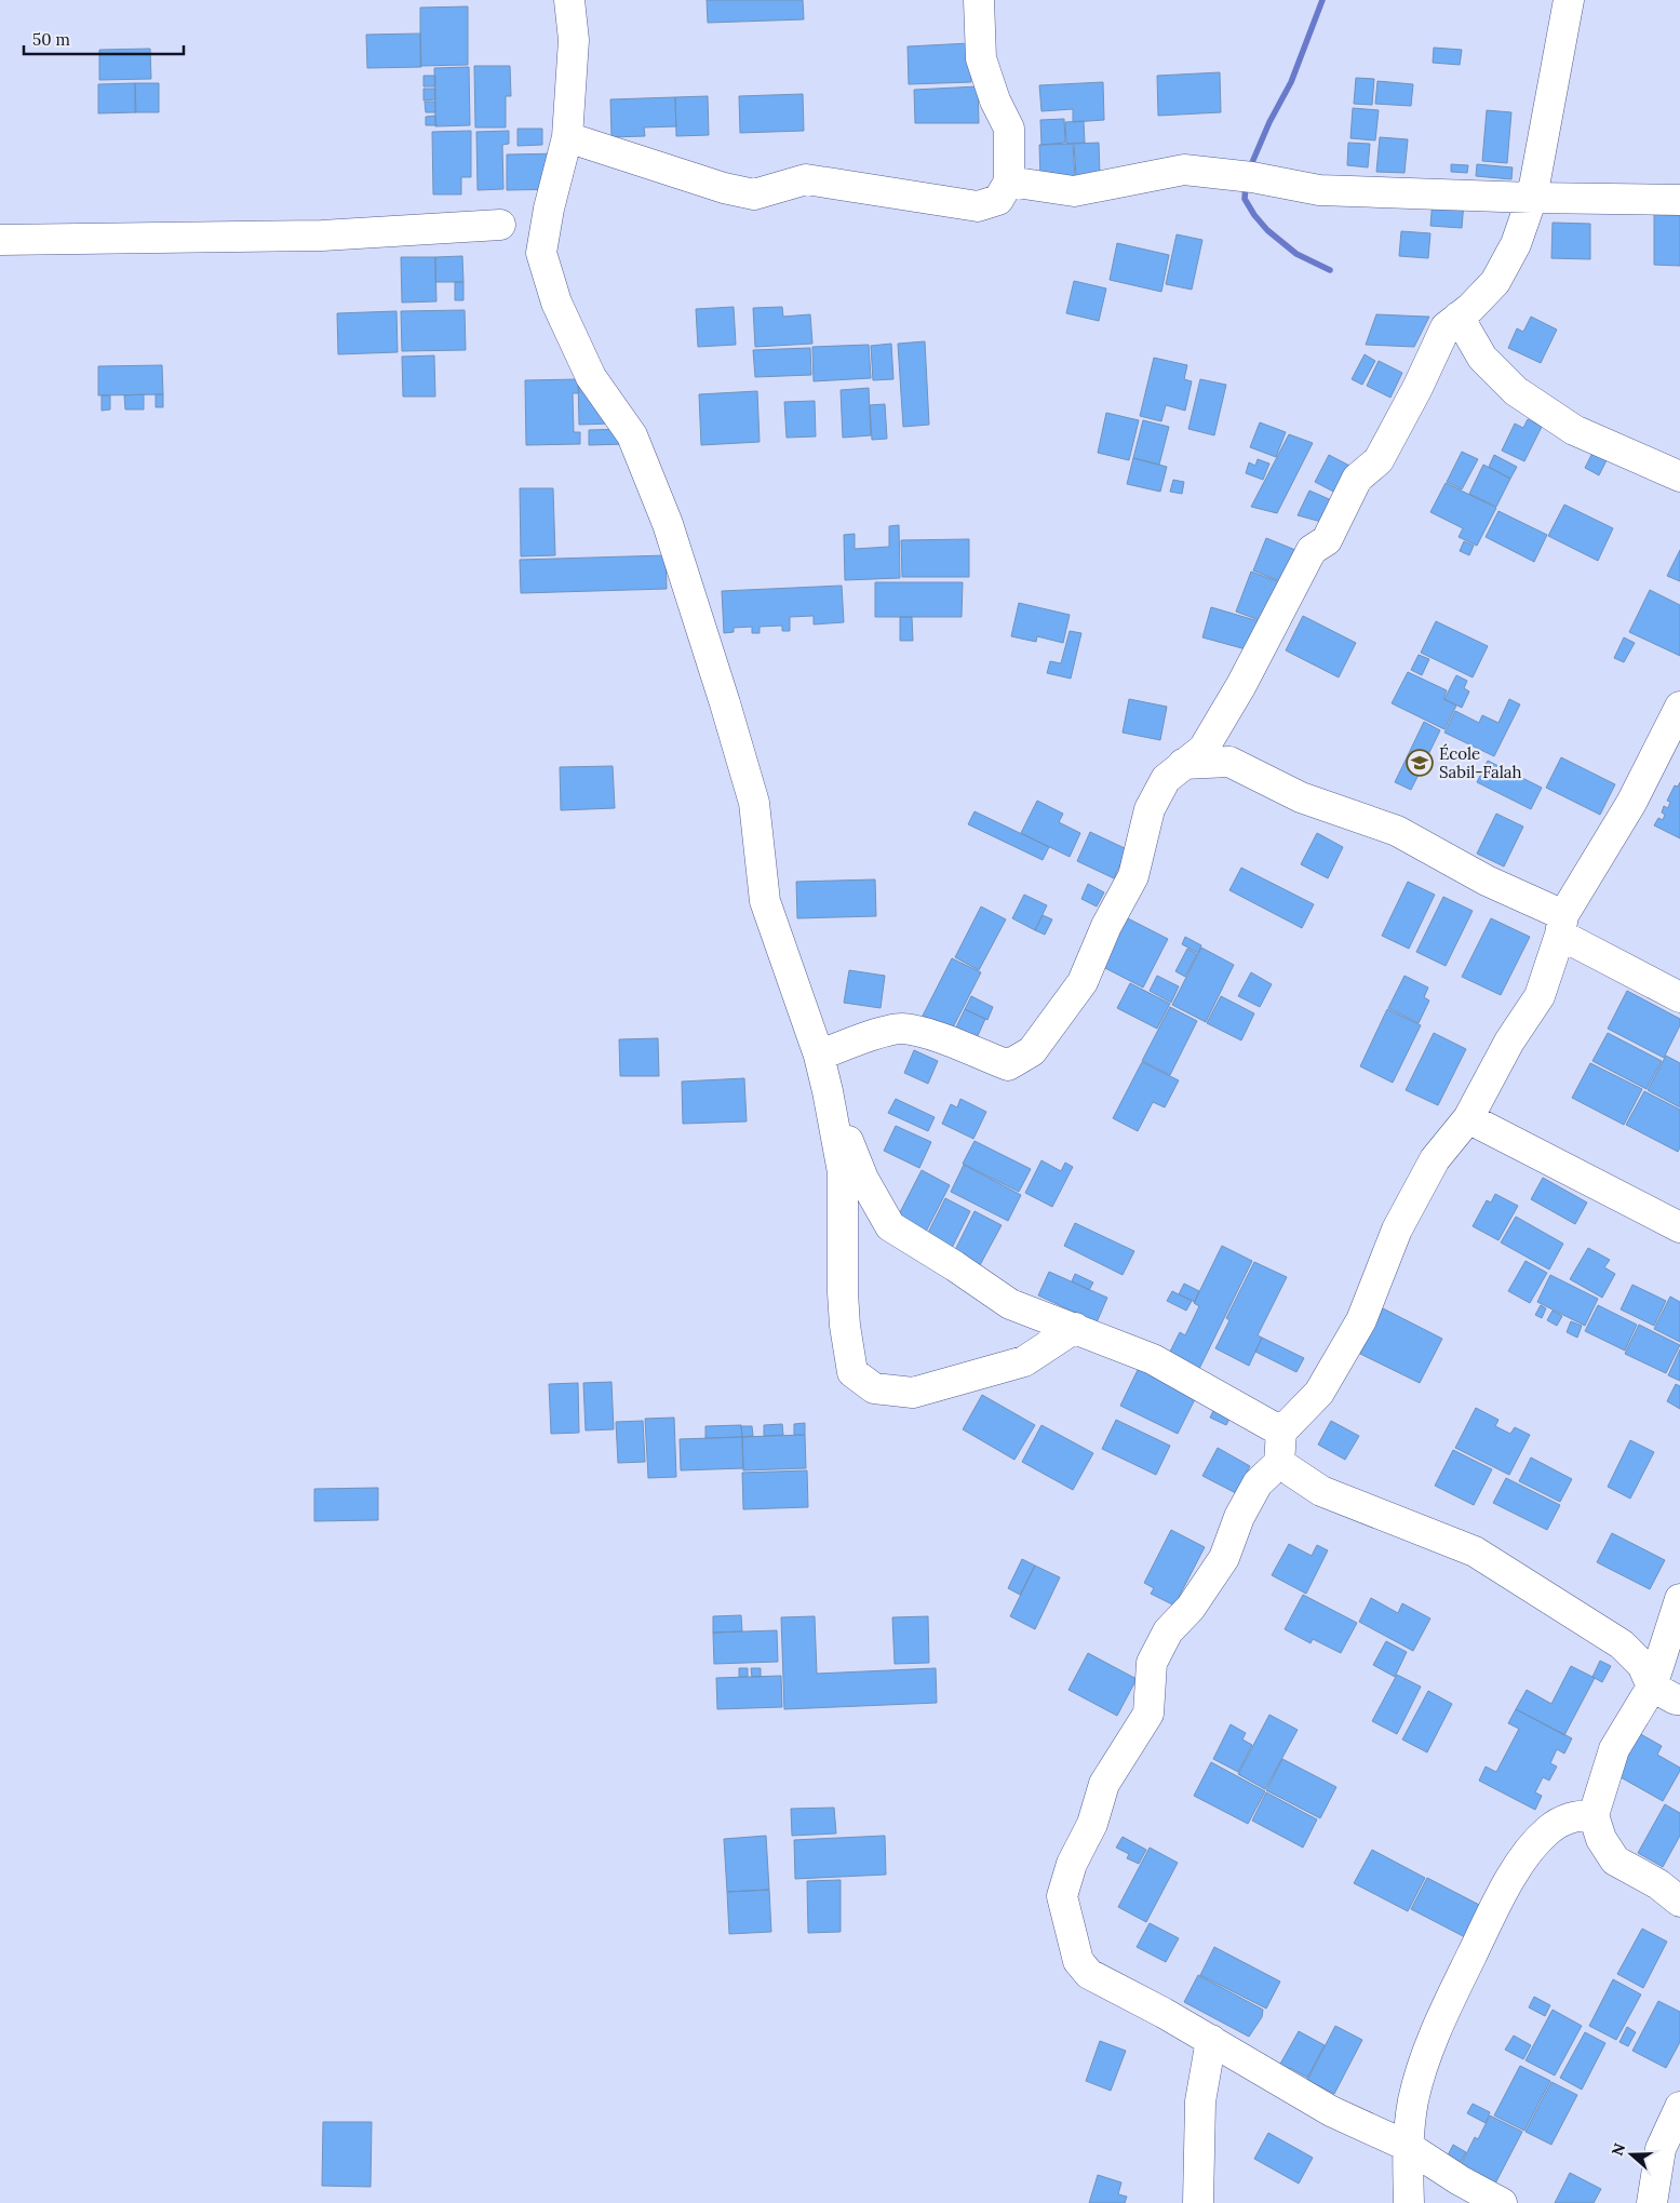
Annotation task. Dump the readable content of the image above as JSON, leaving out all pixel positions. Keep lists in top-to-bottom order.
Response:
{
  "places": {
    "school or university": ["École Sabil-Falah"]
  },
  "scale_bar": "50 m",
  "north": "left"
}
